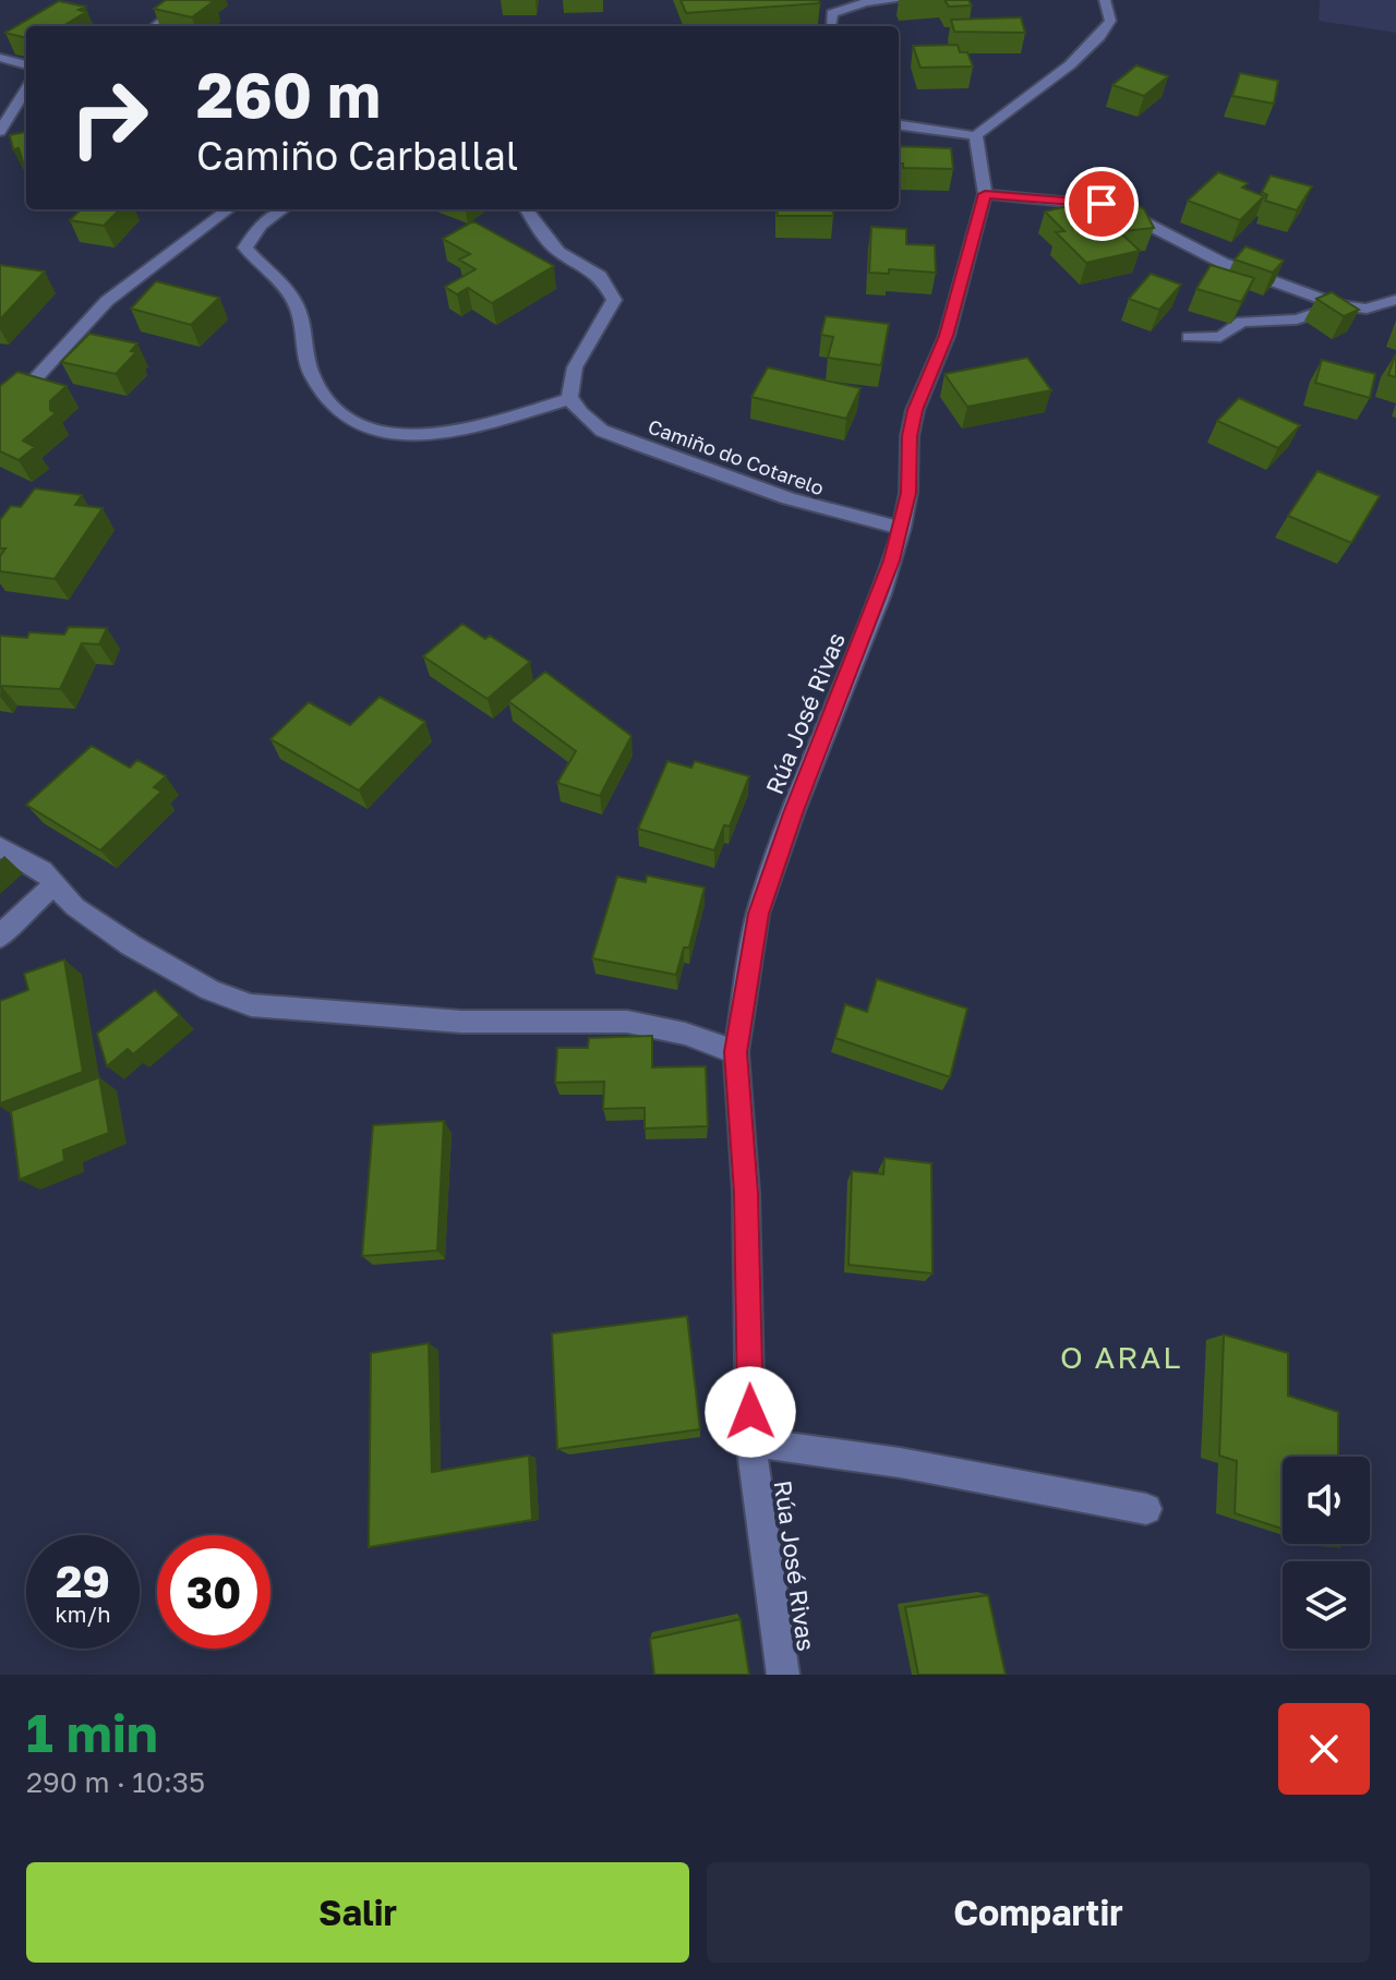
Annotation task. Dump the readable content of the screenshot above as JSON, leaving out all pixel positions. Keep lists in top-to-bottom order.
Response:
{
  "streets": {
    "street": ["Camiño do Cotarelo", "Rúa José Rivas"]
  },
  "crossings": [
    ["Camiño do Cotarelo", "Rúa José Rivas"]
  ],
  "districts": ["O ARAL"],
  "page": {
    "turn": ["260 m", "Camiño Carballal"],
    "speed": "29 km/h",
    "limit": "30",
    "heading": ["1 min", "290 m · 10:35"],
    "buttons": ["Salir", "Compartir"]
  }
}
